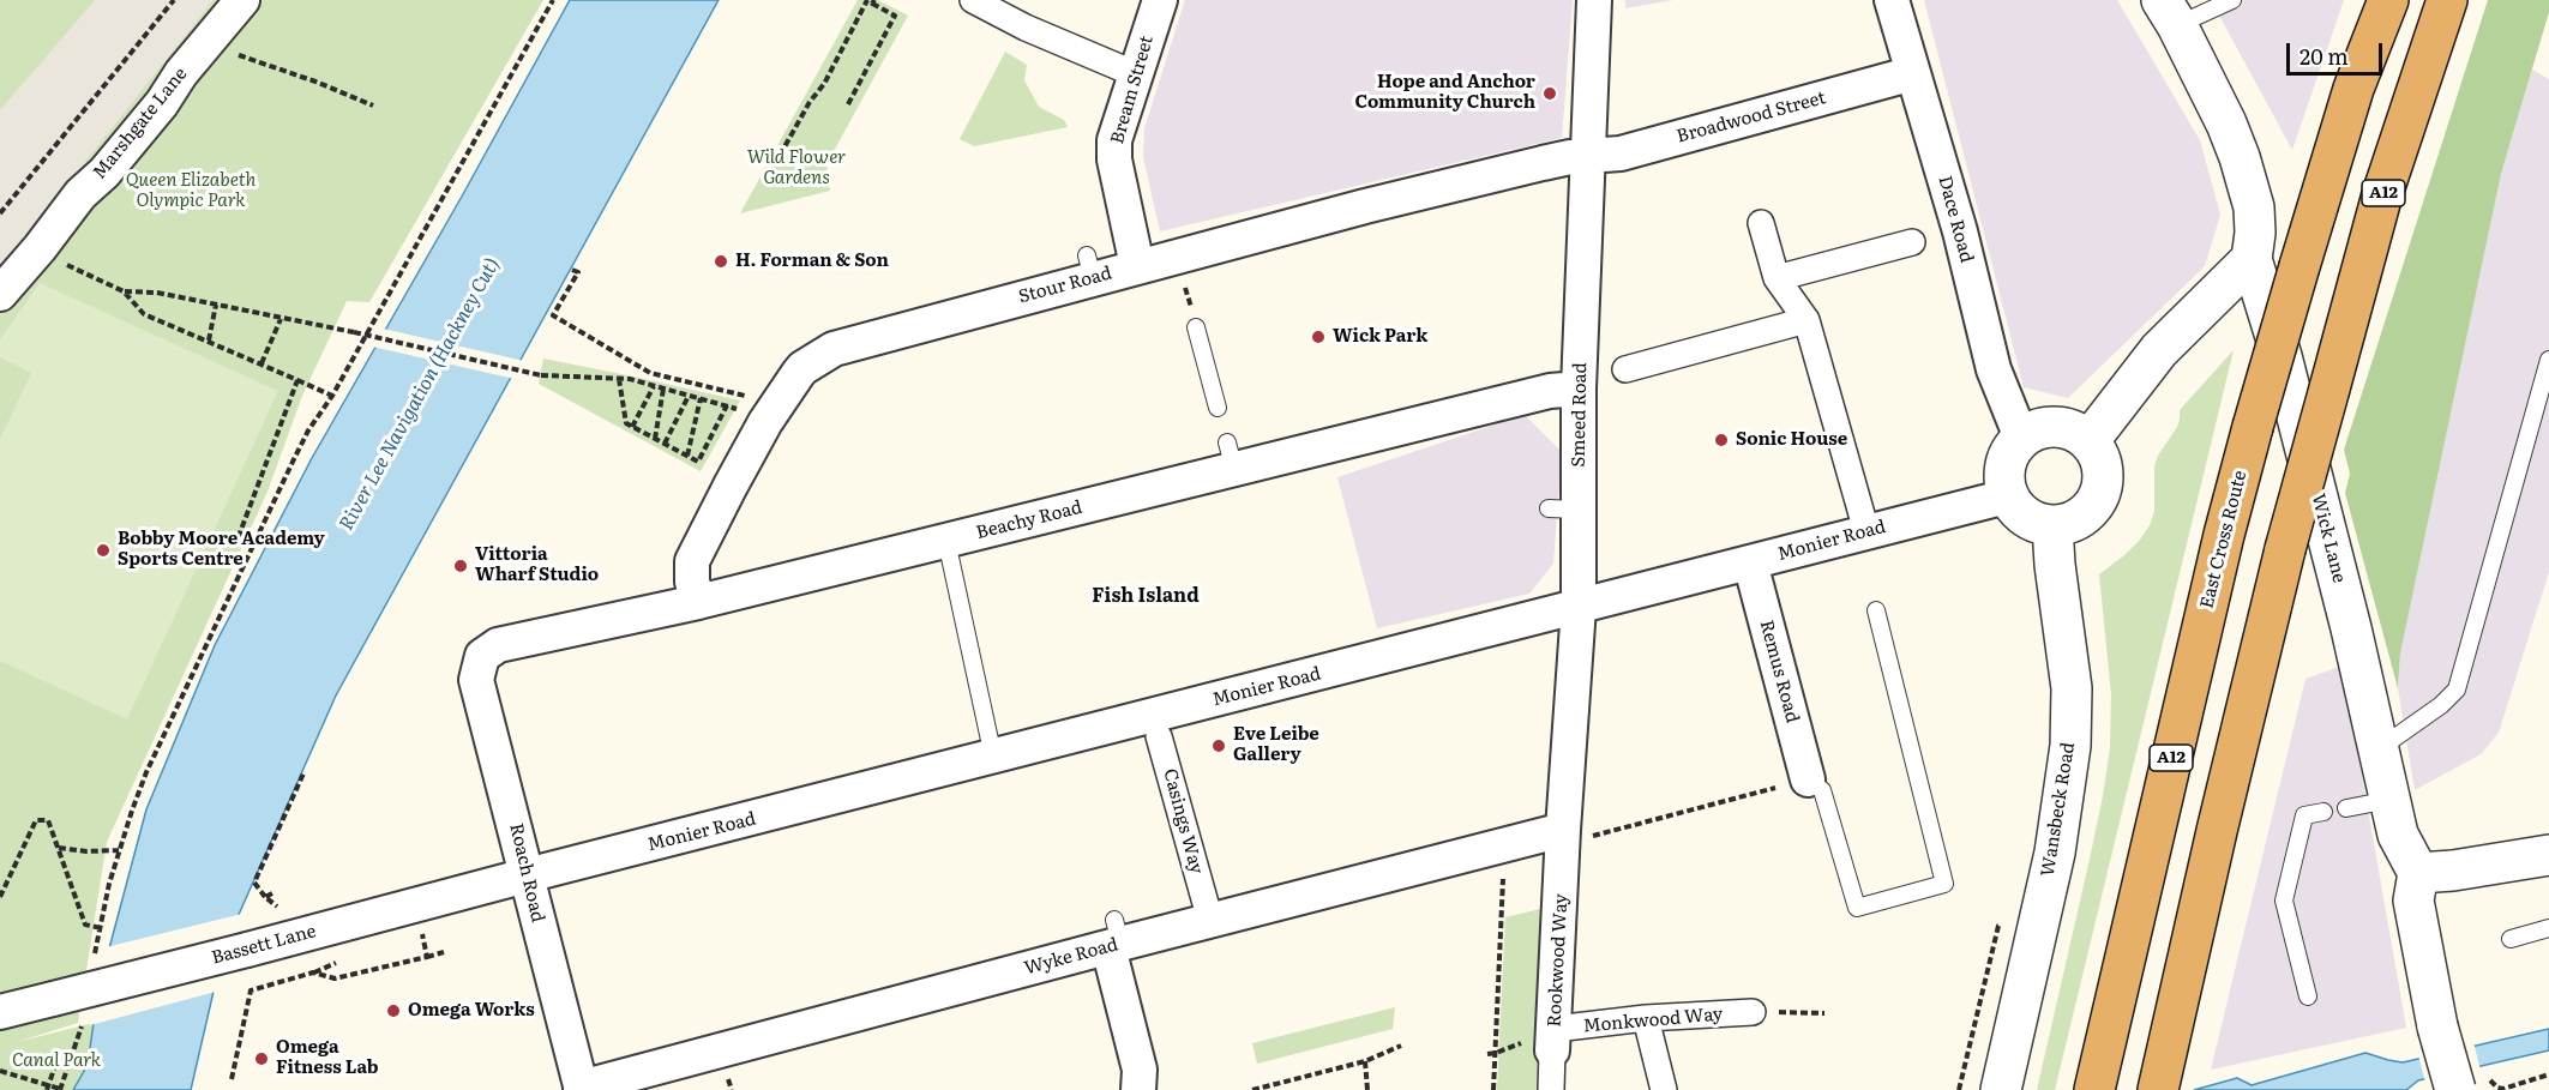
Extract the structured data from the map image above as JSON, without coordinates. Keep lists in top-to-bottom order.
{
  "streets": {
    "highway": ["A12", "East Cross Route"],
    "street": [
      "Bream Street",
      "Broadwood Street",
      "Marshgate Lane",
      "Dace Road",
      "Stour Road",
      "Smeed Road",
      "Beachy Road",
      "Wick Lane",
      "Monier Road",
      "Remus Road",
      "Wansbeck Road",
      "Casings Way",
      "Roach Road",
      "Bassett Lane",
      "Wyke Road",
      "Rookwood Way",
      "Monkwood Way"
    ]
  },
  "crossings": [
    ["Bream Street", "Stour Road"],
    ["Broadwood Street", "Dace Road"],
    ["Broadwood Street", "Stour Road"],
    ["Broadwood Street", "Smeed Road"],
    ["Dace Road", "Monier Road"],
    ["Dace Road", "Wansbeck Road"],
    ["Stour Road", "Smeed Road"],
    ["Stour Road", "Beachy Road"],
    ["Smeed Road", "Beachy Road"],
    ["Smeed Road", "Monier Road"],
    ["Smeed Road", "Wyke Road"],
    ["Smeed Road", "Rookwood Way"],
    ["Beachy Road", "Roach Road"],
    ["Monier Road", "Remus Road"],
    ["Monier Road", "Wansbeck Road"],
    ["Monier Road", "Roach Road"],
    ["Monier Road", "Bassett Lane"],
    ["Roach Road", "Bassett Lane"],
    ["Roach Road", "Wyke Road"],
    ["Wyke Road", "Rookwood Way"],
    ["Rookwood Way", "Monkwood Way"]
  ],
  "districts": ["Fish Island"],
  "water": ["River Lee Navigation (Hackney Cut)"],
  "parks": ["Wild Flower Gardens", "Queen Elizabeth Olympic Park", "Canal Park"],
  "places": [
    "Hope and Anchor Community Church",
    "H. Forman & Son",
    "Wick Park",
    "Sonic House",
    "Bobby Moore Academy Sports Centre",
    "Vittoria Wharf Studio",
    "Eve Leibe Gallery",
    "Omega Works",
    "Omega Fitness Lab"
  ],
  "scale_bar": "20 m"
}
